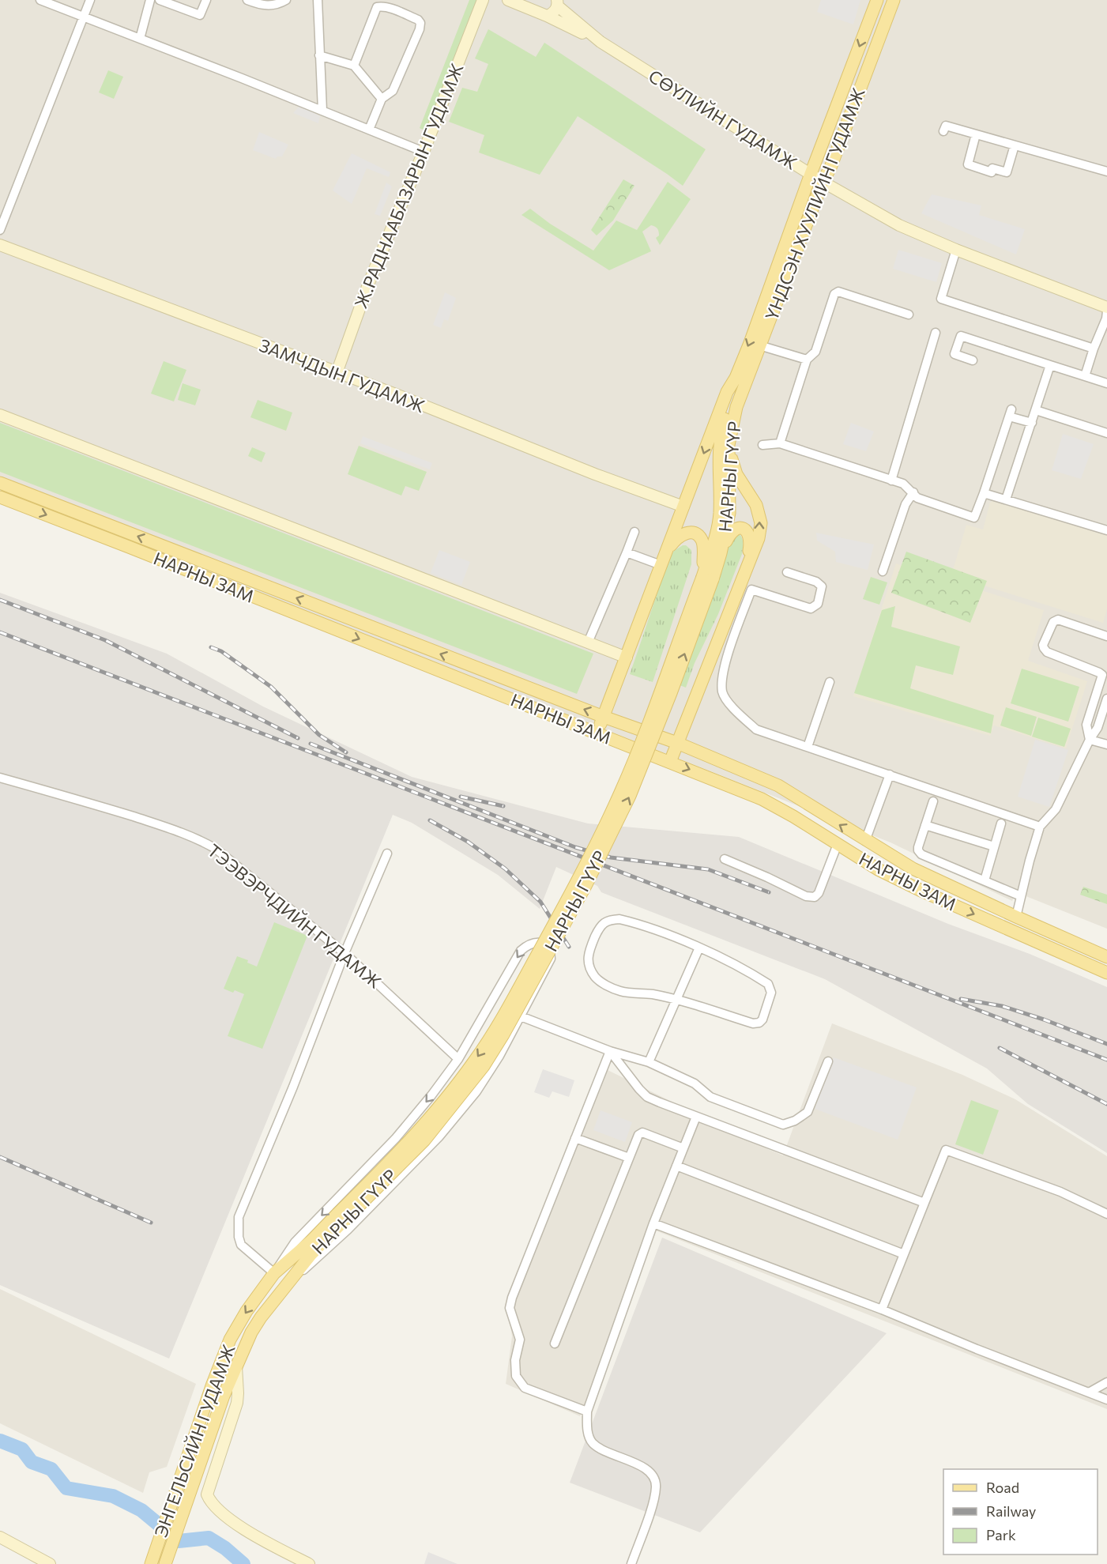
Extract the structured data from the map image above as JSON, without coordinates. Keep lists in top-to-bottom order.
{
  "streets": {
    "main road": [
      "ҮНДСЭН ХУУЛИЙН ГУДАМЖ",
      "НАРНЫ ГҮҮР",
      "НАРНЫ ЗАМ",
      "ЭНГЕЛЬСИЙН ГУДАМЖ"
    ],
    "street": [
      "СӨҮЛИЙН ГУДАМЖ",
      "Ж.РАДНААБАЗАРЫН ГУДАМЖ",
      "ЗАМЧДЫН ГУДАМЖ",
      "ТЭЭВЭРЧДИЙН ГУДАМЖ"
    ]
  },
  "crossings": [
    ["СӨҮЛИЙН ГУДАМЖ", "ҮНДСЭН ХУУЛИЙН ГУДАМЖ"],
    ["Ж.РАДНААБАЗАРЫН ГУДАМЖ", "ЗАМЧДЫН ГУДАМЖ"],
    ["ҮНДСЭН ХУУЛИЙН ГУДАМЖ", "НАРНЫ ГҮҮР"],
    ["НАРНЫ ГҮҮР", "ЭНГЕЛЬСИЙН ГУДАМЖ"]
  ],
  "legend": ["Road", "Railway", "Park"]
}
